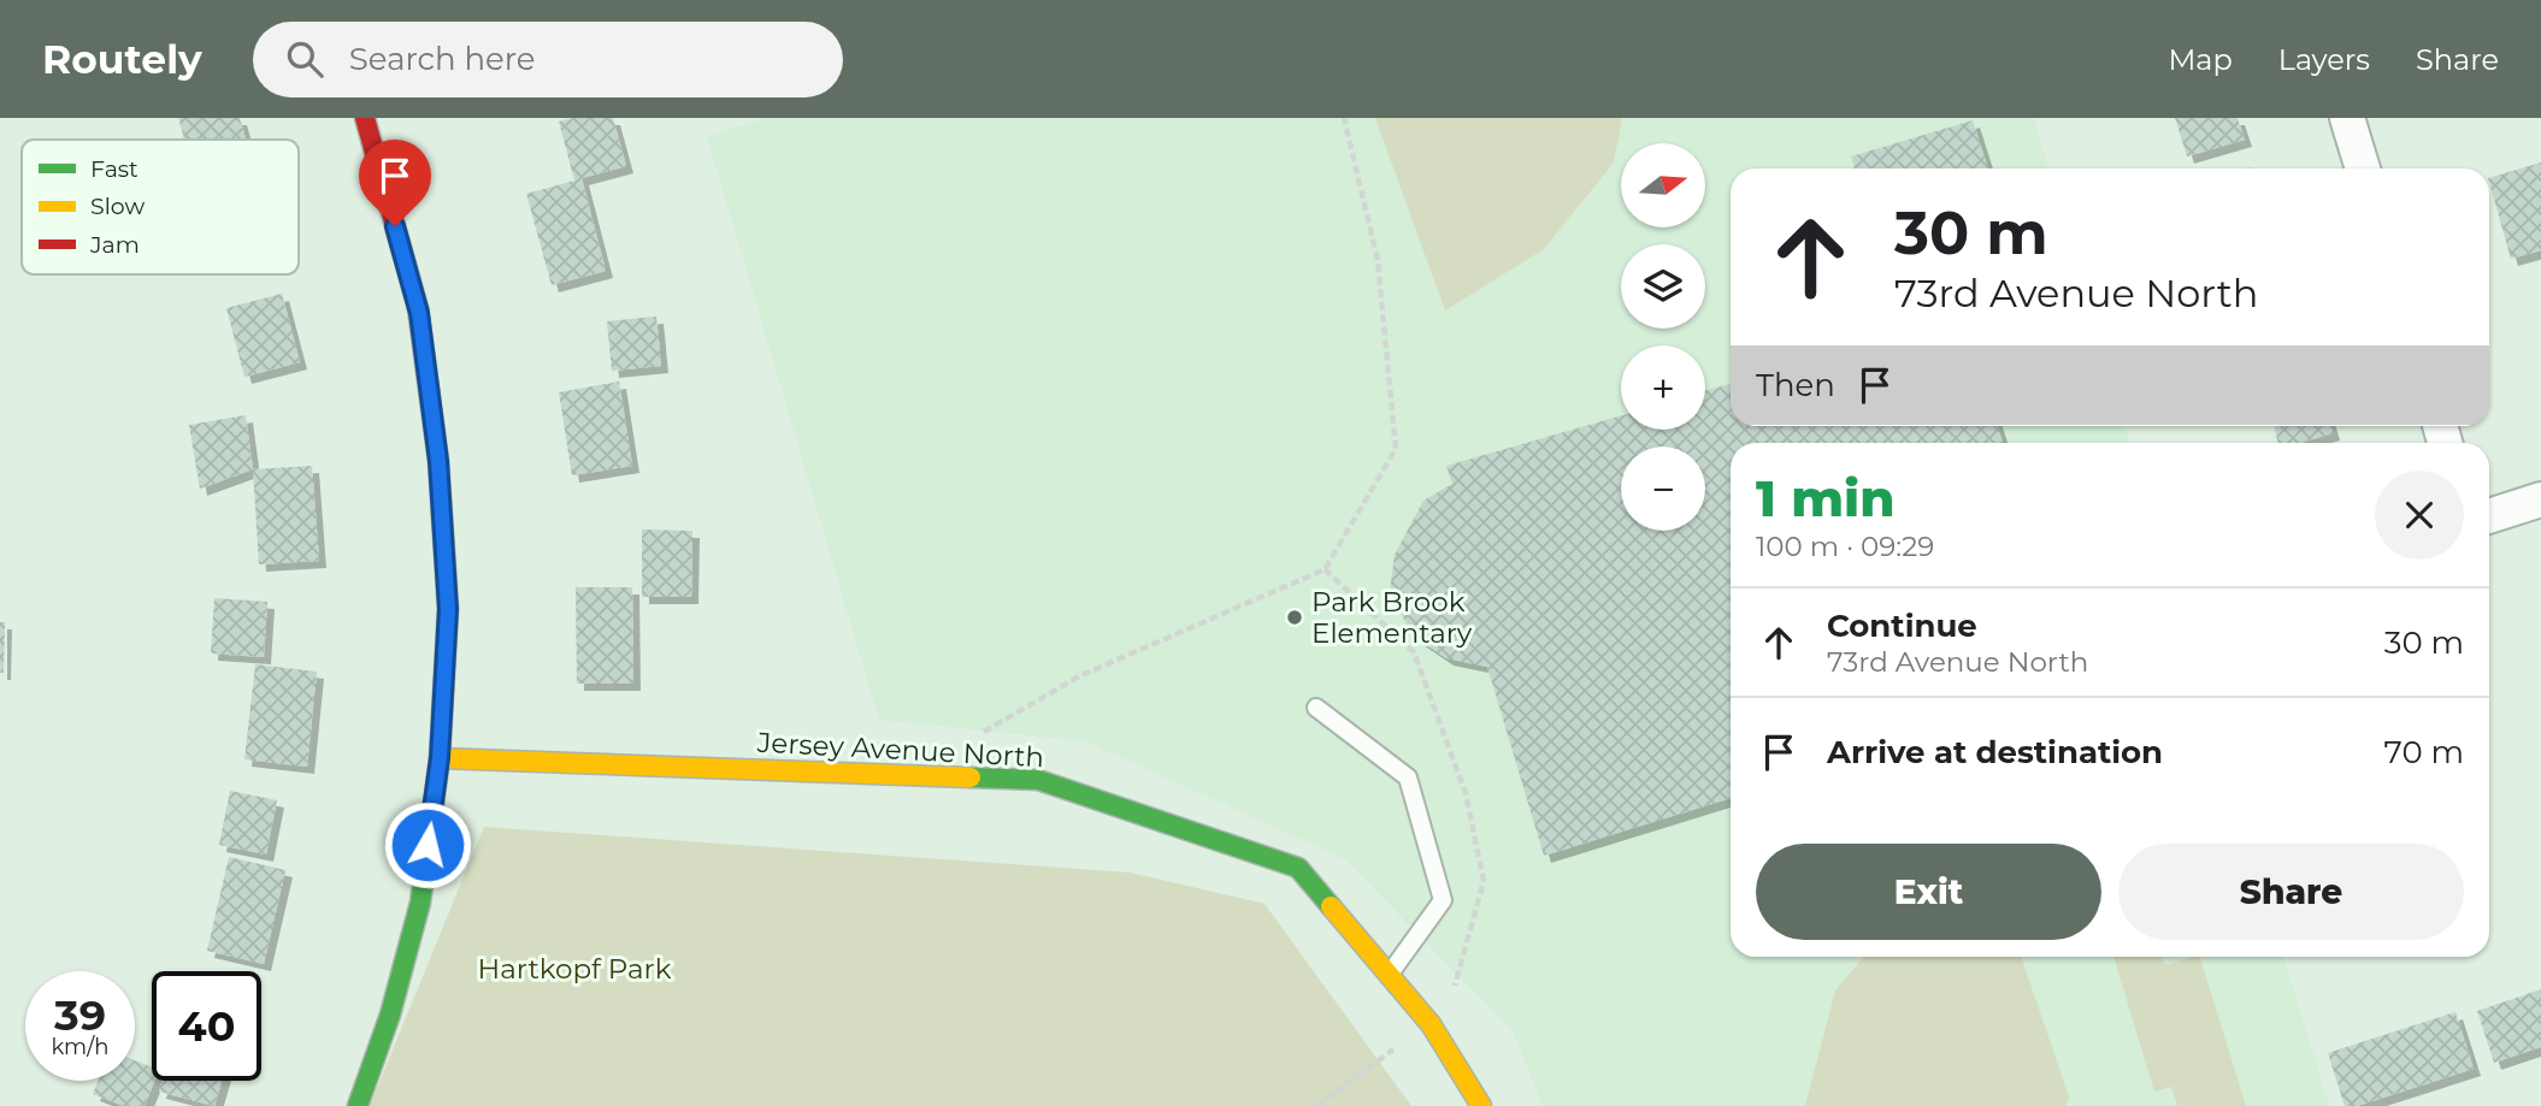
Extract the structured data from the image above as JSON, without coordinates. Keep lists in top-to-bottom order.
{
  "streets": {
    "street": ["Jersey Avenue North"]
  },
  "parks": ["Hartkopf Park"],
  "places": ["Park Brook Elementary"],
  "legend": ["Fast", "Slow", "Jam"],
  "north": "right",
  "page": {
    "header": "Routely",
    "search": "Search here",
    "nav": ["Map", "Layers", "Share"],
    "map_buttons": ["+", "−"],
    "turn": ["30 m", "73rd Avenue North"],
    "then": "Then",
    "heading": ["1 min", "100 m · 09:29"],
    "list": [
      {
        "name": "Continue",
        "note": "73rd Avenue North",
        "value": "30 m"
      },
      {
        "name": "Arrive at destination",
        "value": "70 m"
      }
    ],
    "buttons": ["Exit", "Share"],
    "speed": "39 km/h",
    "limit": "40"
  }
}
